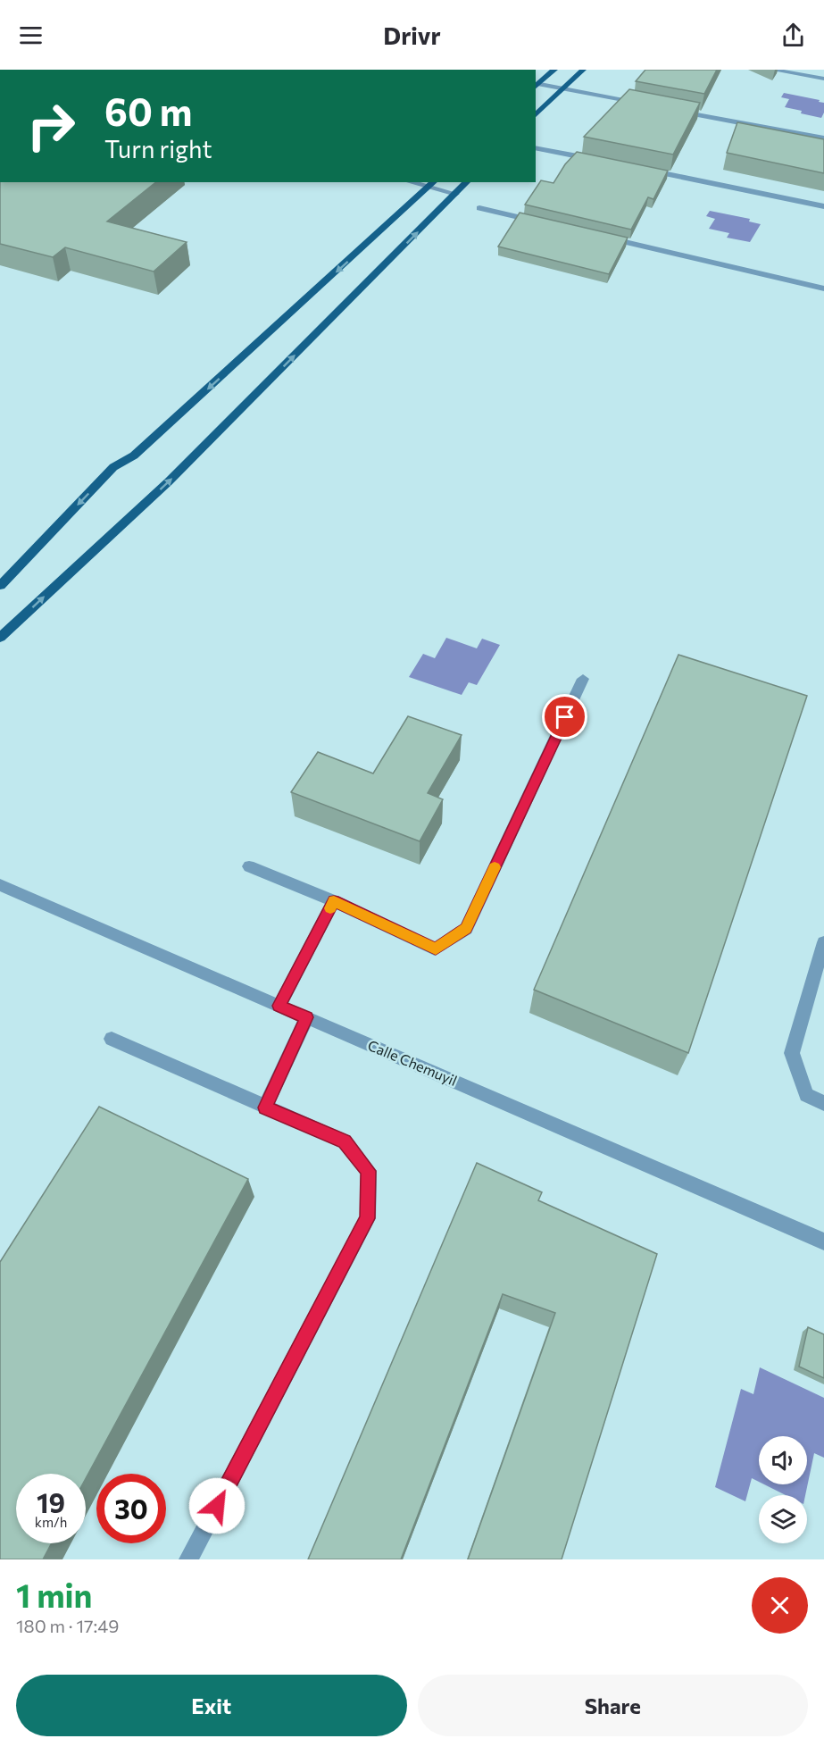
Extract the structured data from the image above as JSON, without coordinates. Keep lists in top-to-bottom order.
{
  "streets": {
    "street": ["Calle Chemuyil"]
  },
  "page": {
    "header": "Drivr",
    "turn": ["60 m", "Turn right"],
    "speed": "19 km/h",
    "limit": "30",
    "heading": ["1 min", "180 m · 17:49"],
    "buttons": ["Exit", "Share"]
  }
}
